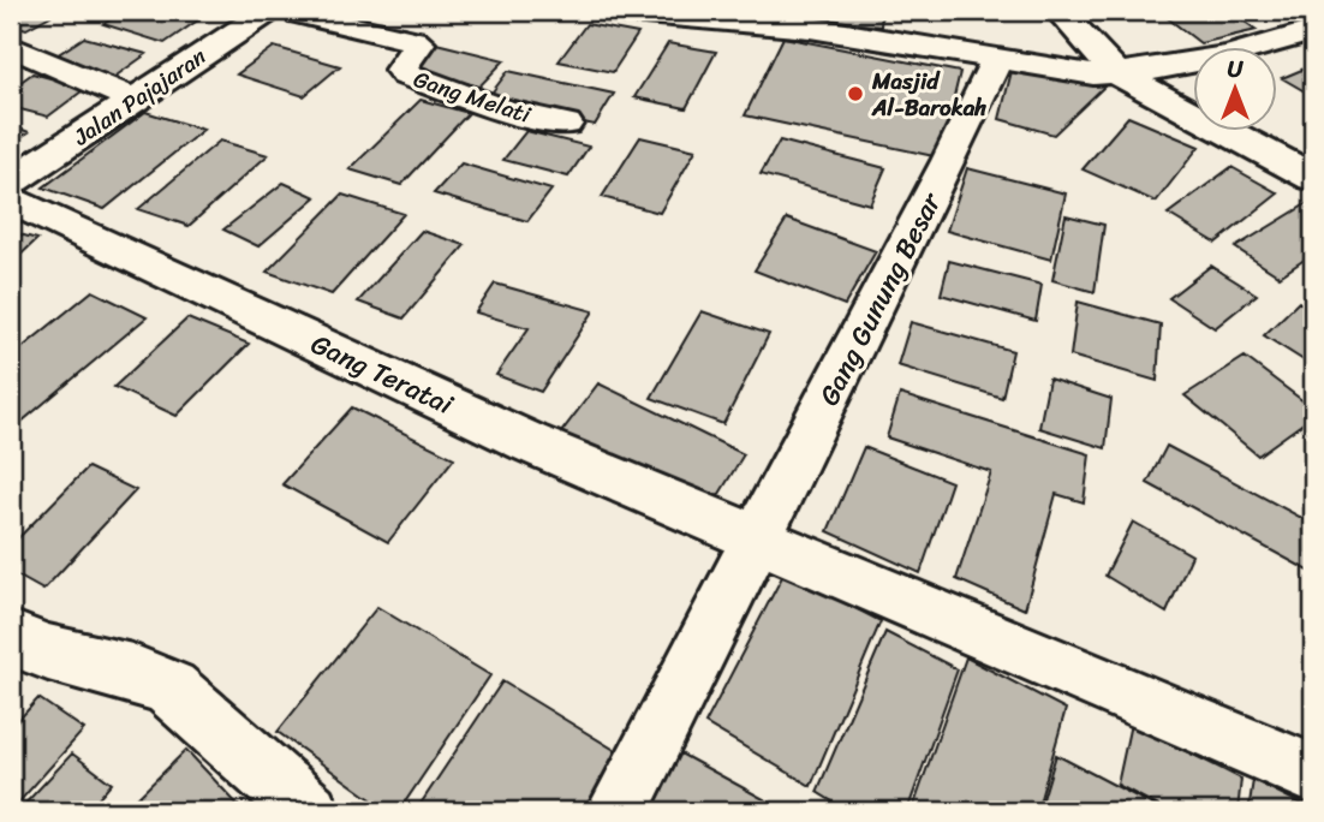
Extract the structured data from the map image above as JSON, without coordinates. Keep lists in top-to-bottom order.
{
  "streets": {
    "street": [
      "Jalan Pajajaran",
      "Gang Melati",
      "Gang Gunung Besar",
      "Gang Teratai"
    ]
  },
  "crossings": [
    ["Gang Gunung Besar", "Gang Teratai"]
  ],
  "places": ["Masjid Al-Barokah"],
  "north": "top"
}
